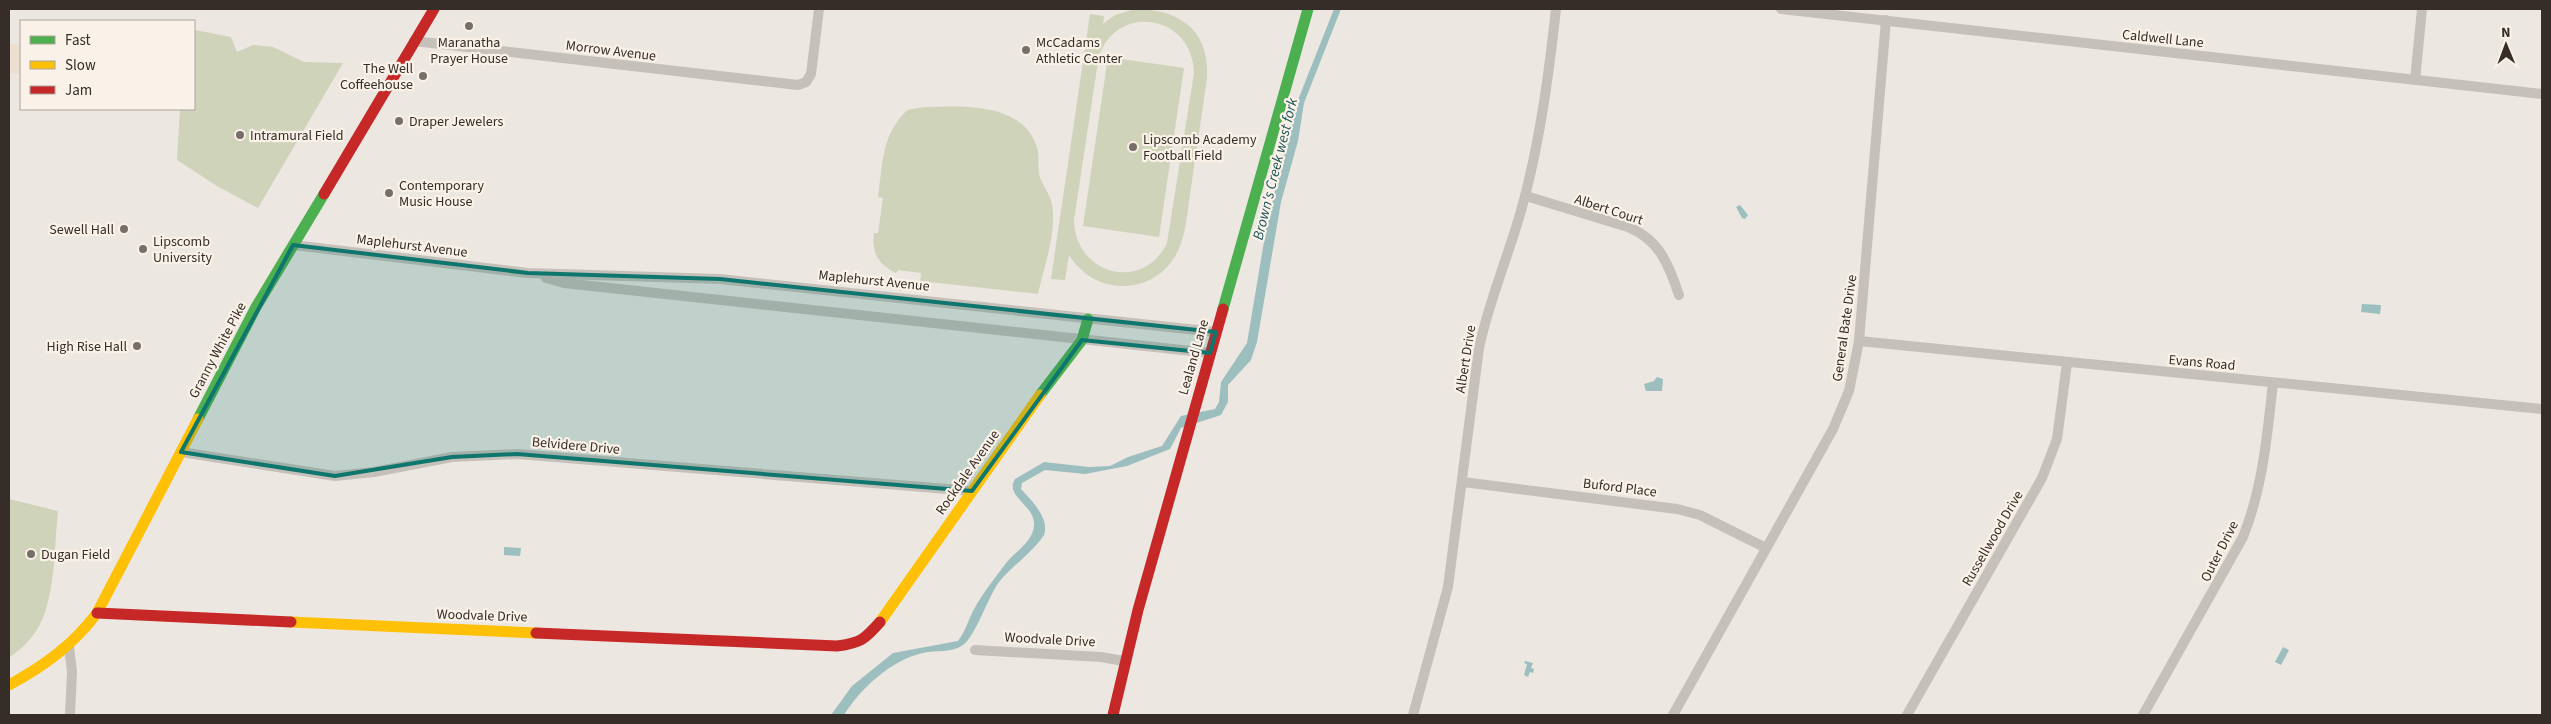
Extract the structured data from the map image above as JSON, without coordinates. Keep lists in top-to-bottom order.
{
  "streets": {
    "street": [
      "Caldwell Lane",
      "Morrow Avenue",
      "Albert Court",
      "Maplehurst Avenue",
      "General Bate Drive",
      "Granny White Pike",
      "Lealand Lane",
      "Albert Drive",
      "Evans Road",
      "Belvidere Drive",
      "Rockdale Avenue",
      "Buford Place",
      "Russellwood Drive",
      "Outer Drive",
      "Woodvale Drive"
    ]
  },
  "crossings": [
    ["Caldwell Lane", "General Bate Drive"],
    ["Morrow Avenue", "Granny White Pike"],
    ["Albert Court", "Albert Drive"],
    ["Maplehurst Avenue", "Granny White Pike"],
    ["Maplehurst Avenue", "Lealand Lane"],
    ["Maplehurst Avenue", "Rockdale Avenue"],
    ["General Bate Drive", "Evans Road"],
    ["General Bate Drive", "Buford Place"],
    ["Granny White Pike", "Belvidere Drive"],
    ["Granny White Pike", "Woodvale Drive"],
    ["Lealand Lane", "Woodvale Drive"],
    ["Albert Drive", "Buford Place"],
    ["Evans Road", "Russellwood Drive"],
    ["Evans Road", "Outer Drive"],
    ["Belvidere Drive", "Rockdale Avenue"],
    ["Rockdale Avenue", "Woodvale Drive"]
  ],
  "water": ["Brown's Creek west fork"],
  "places": [
    "Maranatha Prayer House",
    "McCadams Athletic Center",
    "The Well Coffeehouse",
    "Draper Jewelers",
    "Intramural Field",
    "Lipscomb Academy Football Field",
    "Contemporary Music House",
    "Sewell Hall",
    "Lipscomb University",
    "High Rise Hall",
    "Dugan Field"
  ],
  "legend": ["Fast", "Slow", "Jam"],
  "north": "top"
}
